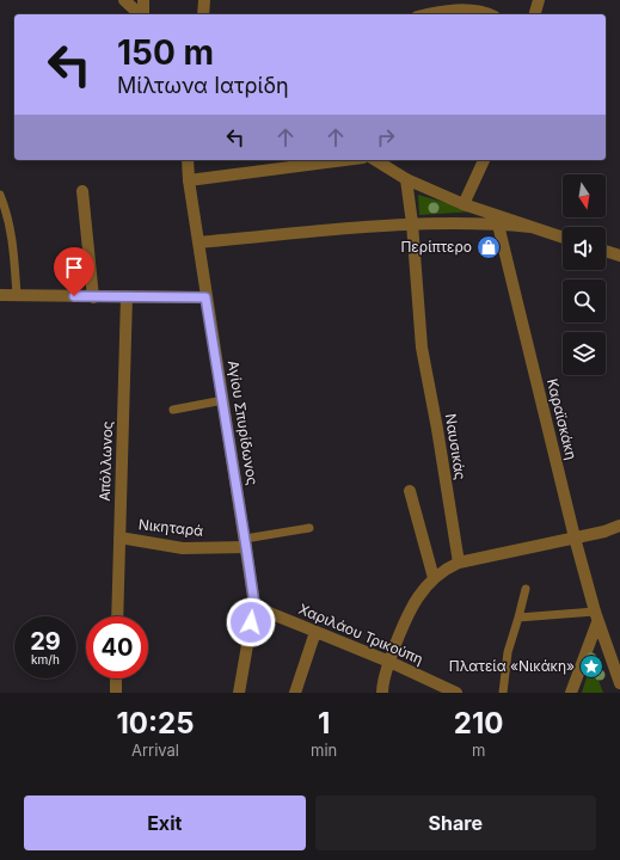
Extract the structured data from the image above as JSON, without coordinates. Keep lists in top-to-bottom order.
{
  "streets": {
    "street": [
      "Καραϊσκάκη",
      "Αγίου Σπυρίδωνος",
      "Ναυσικάς",
      "Απόλλωνος",
      "Νικηταρά",
      "Χαριλάου Τρικούπη"
    ]
  },
  "crossings": [
    ["Αγίου Σπυρίδωνος", "Νικηταρά"],
    ["Αγίου Σπυρίδωνος", "Χαριλάου Τρικούπη"],
    ["Απόλλωνος", "Νικηταρά"]
  ],
  "places": {
    "shop": ["Περίπτερο"],
    "place": ["Πλατεία «Νικάκη»"]
  },
  "north": "bottom",
  "page": {
    "turn": ["150 m", "Μίλτωνα Ιατρίδη"],
    "speed": "29 km/h",
    "limit": "40",
    "eta": [
      "10:25",
      "Arrival",
      "1",
      "min",
      "210",
      "m"
    ],
    "buttons": ["Exit", "Share"]
  }
}
